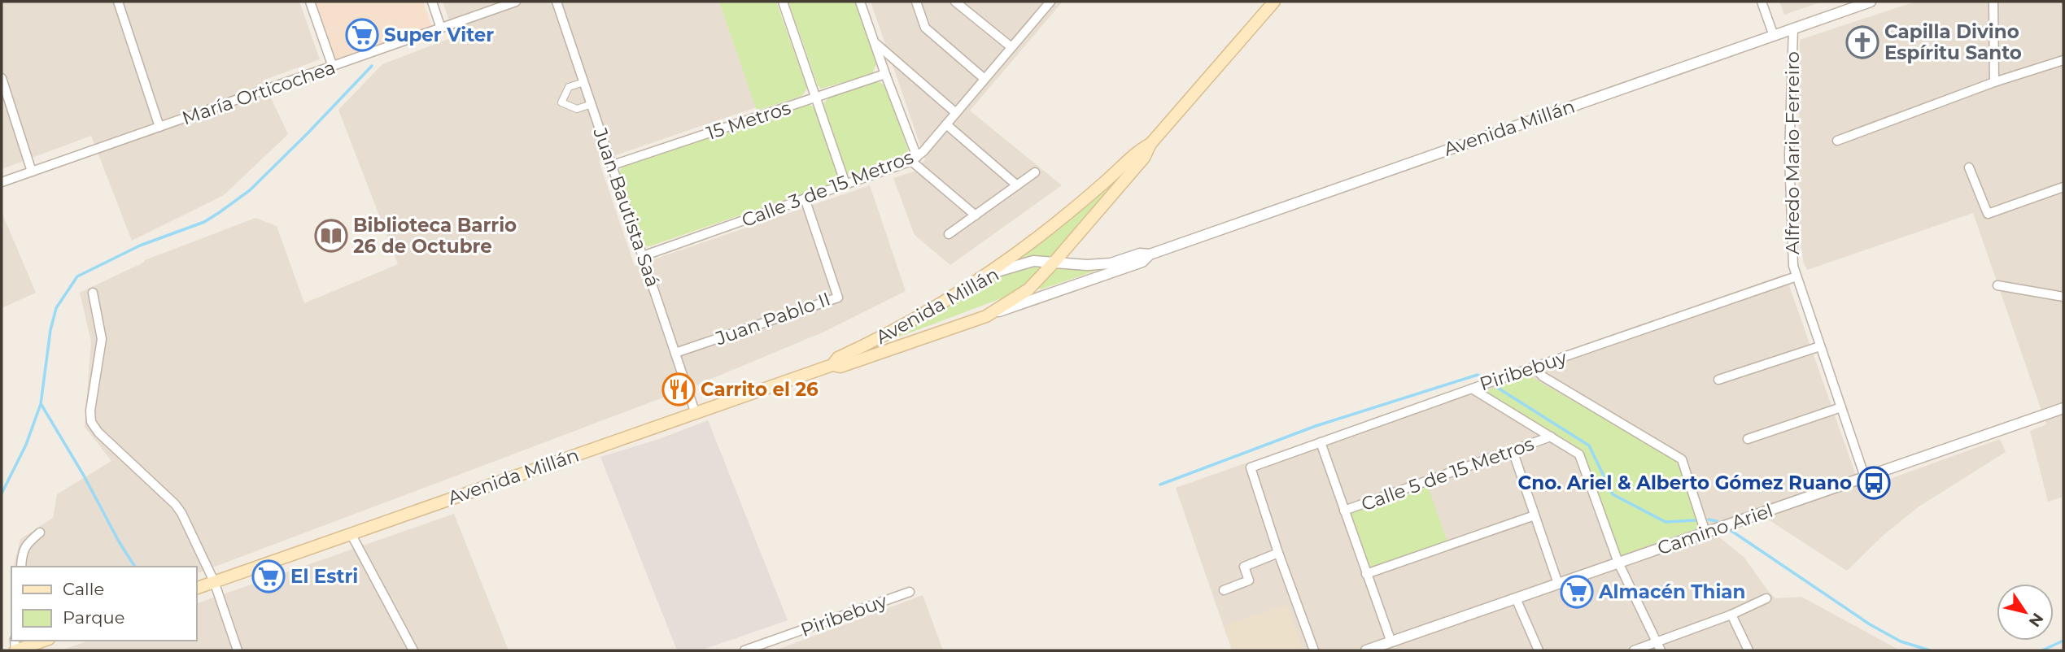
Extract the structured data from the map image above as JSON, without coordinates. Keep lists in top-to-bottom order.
{
  "streets": {
    "main road": ["Avenida Millán"],
    "street": [
      "María Orticochea",
      "15 Metros",
      "Alfredo Mario Ferreiro",
      "Calle 3 de 15 Metros",
      "Juan Bautista Saá",
      "Juan Pablo II",
      "Piribebuy",
      "Calle 5 de 15 Metros",
      "Camino Ariel"
    ]
  },
  "crossings": [
    ["15 Metros", "Juan Bautista Saá"],
    ["Avenida Millán", "Alfredo Mario Ferreiro"],
    ["Avenida Millán", "Juan Bautista Saá"],
    ["Alfredo Mario Ferreiro", "Piribebuy"],
    ["Alfredo Mario Ferreiro", "Camino Ariel"],
    ["Calle 3 de 15 Metros", "Juan Bautista Saá"],
    ["Calle 3 de 15 Metros", "Juan Pablo II"],
    ["Juan Bautista Saá", "Juan Pablo II"]
  ],
  "places": {
    "supermarket": ["Super Viter", "El Estri", "Almacén Thian"],
    "church": ["Capilla Divino Espíritu Santo"],
    "library": ["Biblioteca Barrio 26 de Octubre"],
    "restaurant": ["Carrito el 26"],
    "bus stop": ["Cno. Ariel & Alberto Gómez Ruano"]
  },
  "legend": ["Calle", "Parque"],
  "north": "bottom right"
}
